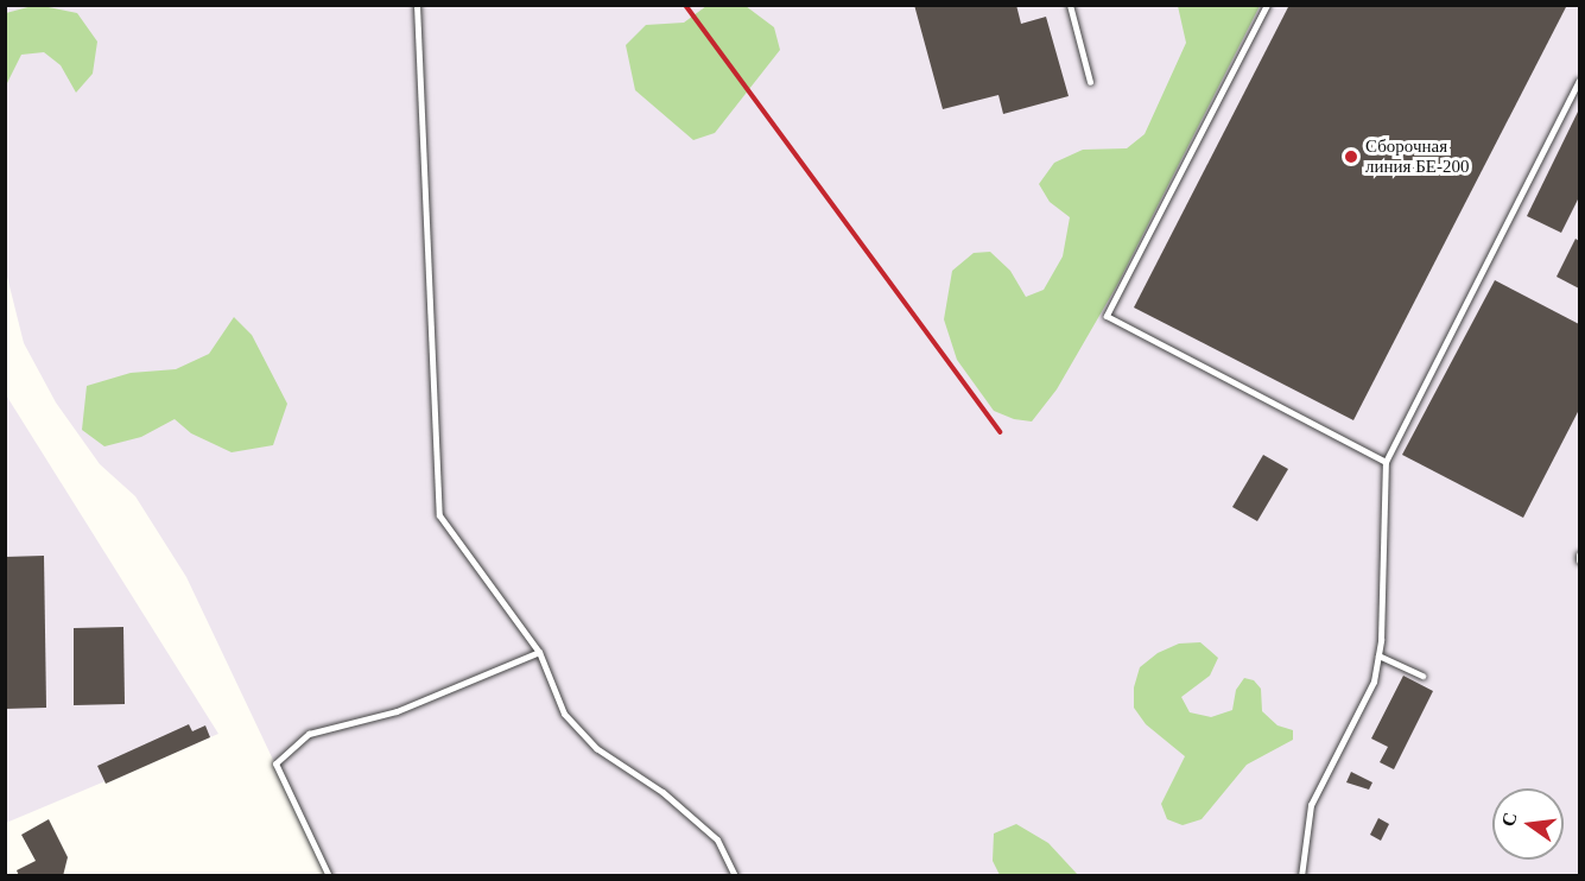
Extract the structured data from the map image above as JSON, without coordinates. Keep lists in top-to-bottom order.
{
  "places": ["Сборочная линия БЕ-200"],
  "north": "left"
}
